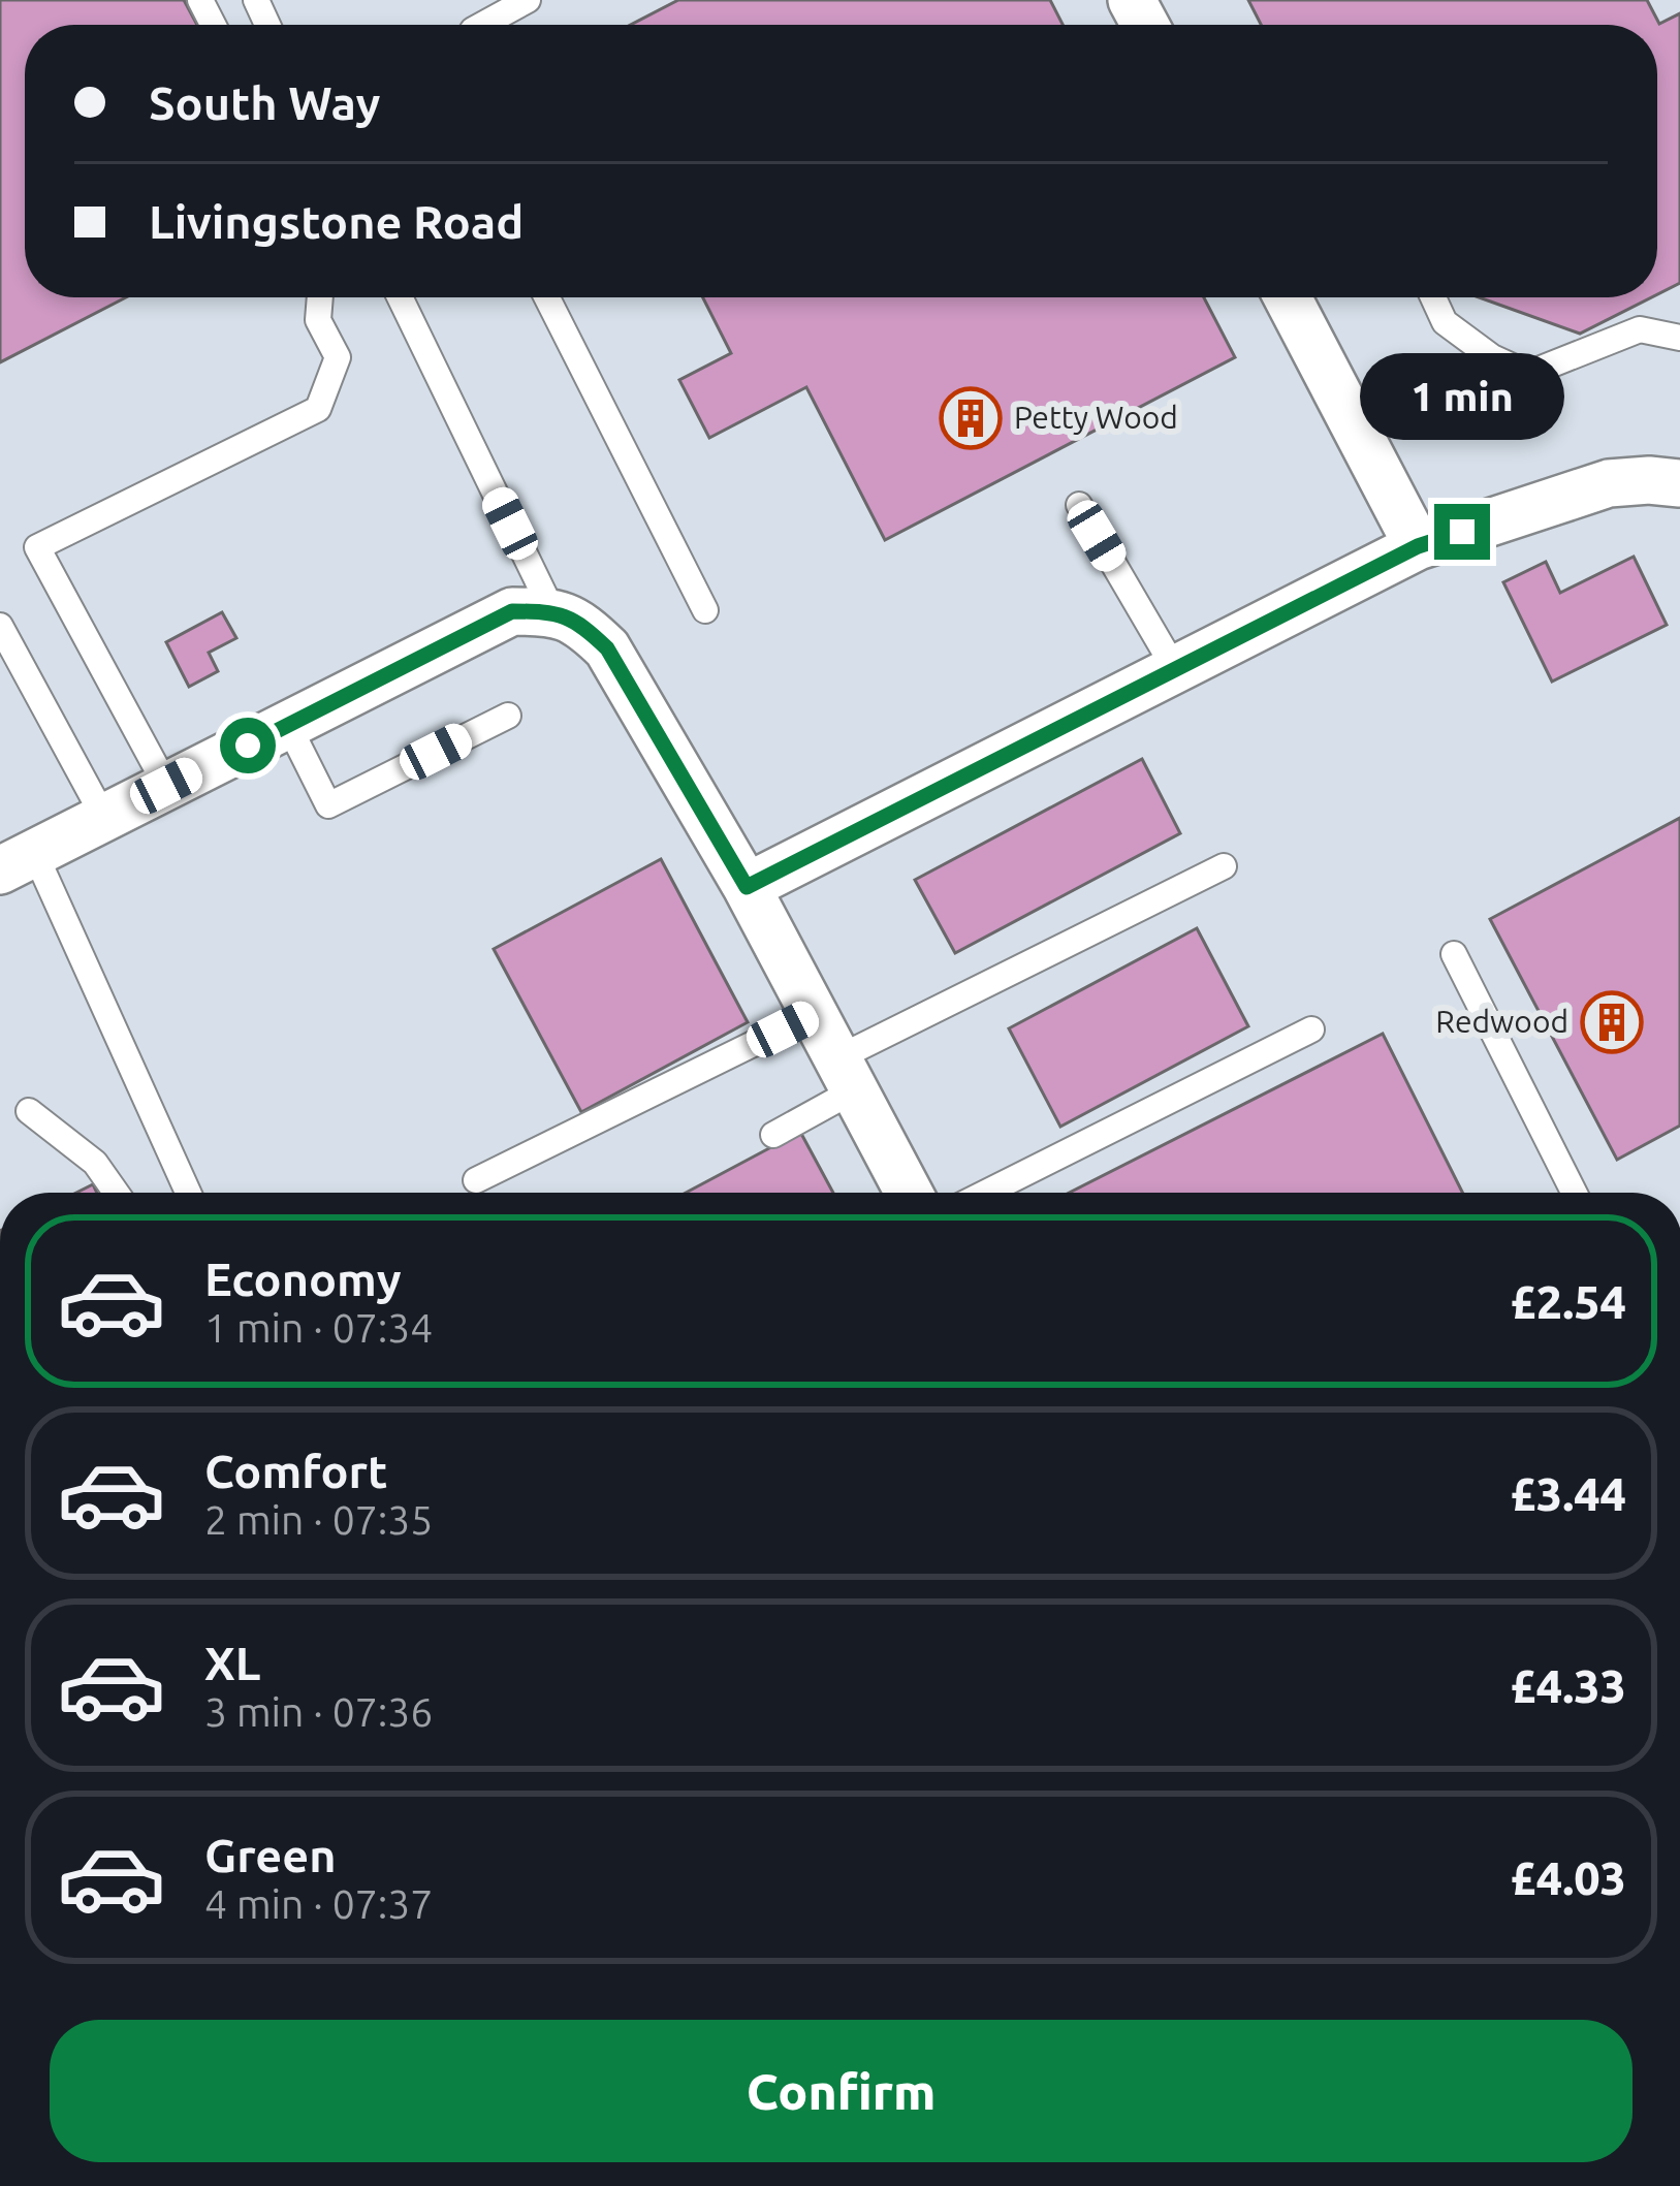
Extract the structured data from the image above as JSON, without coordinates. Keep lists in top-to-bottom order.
{
  "places": {
    "building": ["Petty Wood", "Redwood"]
  },
  "page": {
    "banner": ["South Way", "Livingstone Road"],
    "bubble": "1 min",
    "list": [
      {
        "name": "Economy",
        "note": "1 min · 07:34",
        "value": "£2.54"
      },
      {
        "name": "Comfort",
        "note": "2 min · 07:35",
        "value": "£3.44"
      },
      {
        "name": "XL",
        "note": "3 min · 07:36",
        "value": "£4.33"
      },
      {
        "name": "Green",
        "note": "4 min · 07:37",
        "value": "£4.03"
      }
    ],
    "buttons": "Confirm"
  }
}
